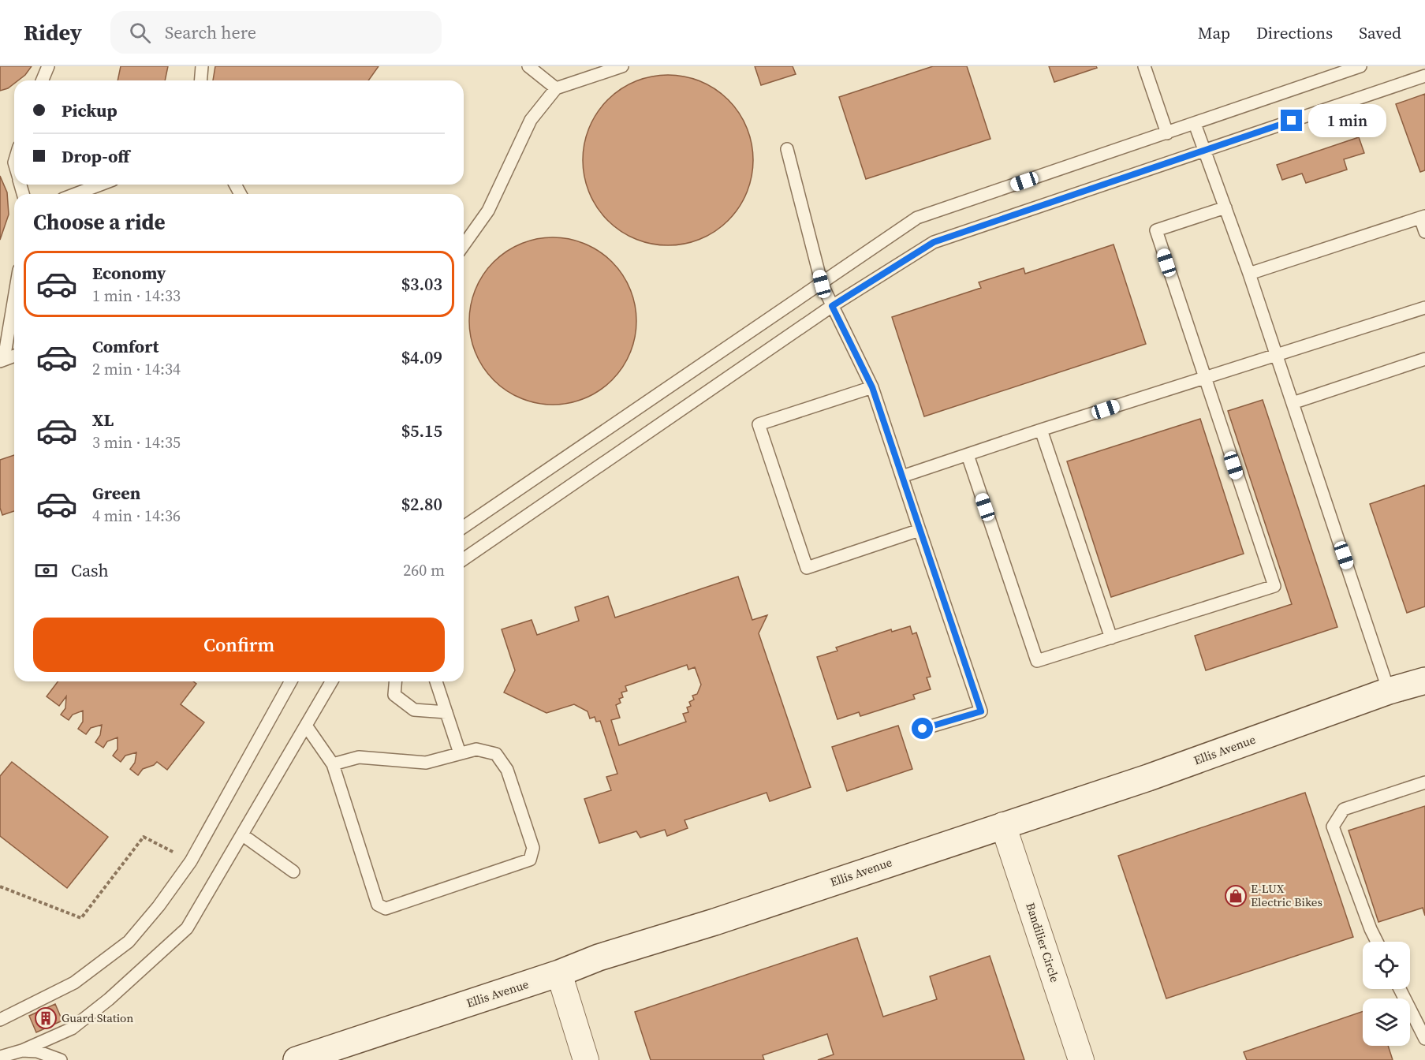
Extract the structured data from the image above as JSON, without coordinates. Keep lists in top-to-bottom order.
{
  "streets": {
    "main road": ["Ellis Avenue"],
    "street": ["Bandilier Circle"]
  },
  "crossings": [
    ["Ellis Avenue", "Bandilier Circle"]
  ],
  "places": {
    "shop": ["E-LUX Electric Bikes"],
    "building": ["Guard Station"]
  },
  "page": {
    "header": "Ridey",
    "search": "Search here",
    "nav": ["Map", "Directions", "Saved"],
    "banner": ["Pickup", "Drop-off"],
    "bubble": "1 min",
    "heading": "Choose a ride",
    "list": [
      {
        "name": "Economy",
        "note": "1 min · 14:33",
        "value": "$3.03"
      },
      {
        "name": "Comfort",
        "note": "2 min · 14:34",
        "value": "$4.09"
      },
      {
        "name": "XL",
        "note": "3 min · 14:35",
        "value": "$5.15"
      },
      {
        "name": "Green",
        "note": "4 min · 14:36",
        "value": "$2.80"
      }
    ],
    "pay": ["Cash", "260 m"],
    "buttons": "Confirm"
  }
}
